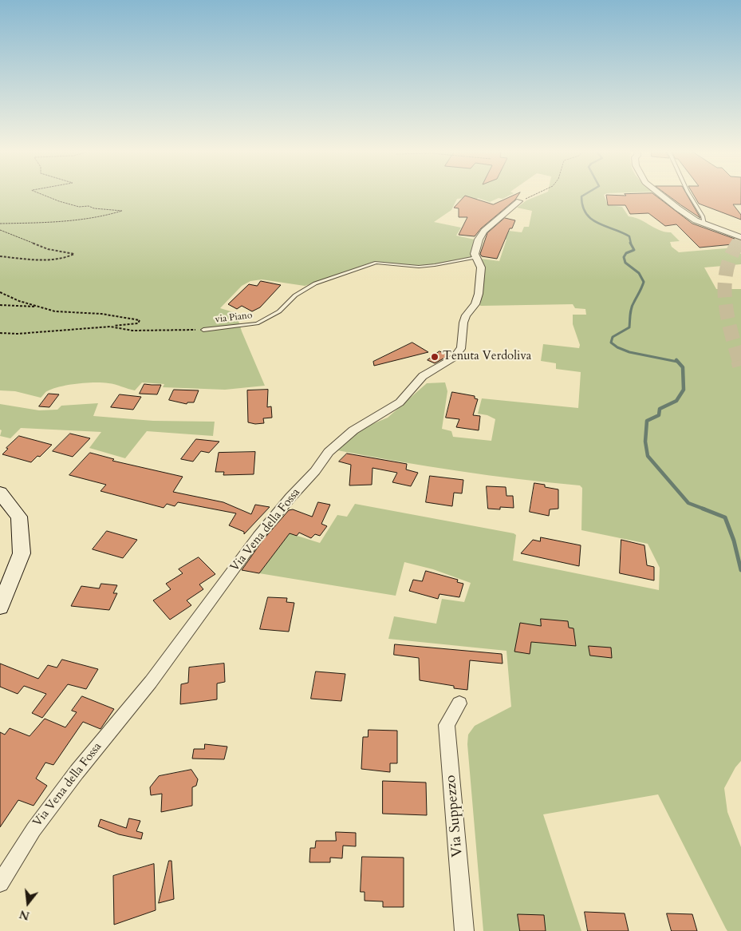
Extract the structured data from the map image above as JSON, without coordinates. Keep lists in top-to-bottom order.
{
  "streets": {
    "street": ["Via Vena della Fossa", "Via Suppezzo"],
    "lane": ["via Piano"]
  },
  "crossings": [
    ["via Piano", "Via Vena della Fossa"]
  ],
  "places": ["Tenuta Verdoliva"],
  "north": "bottom"
}
